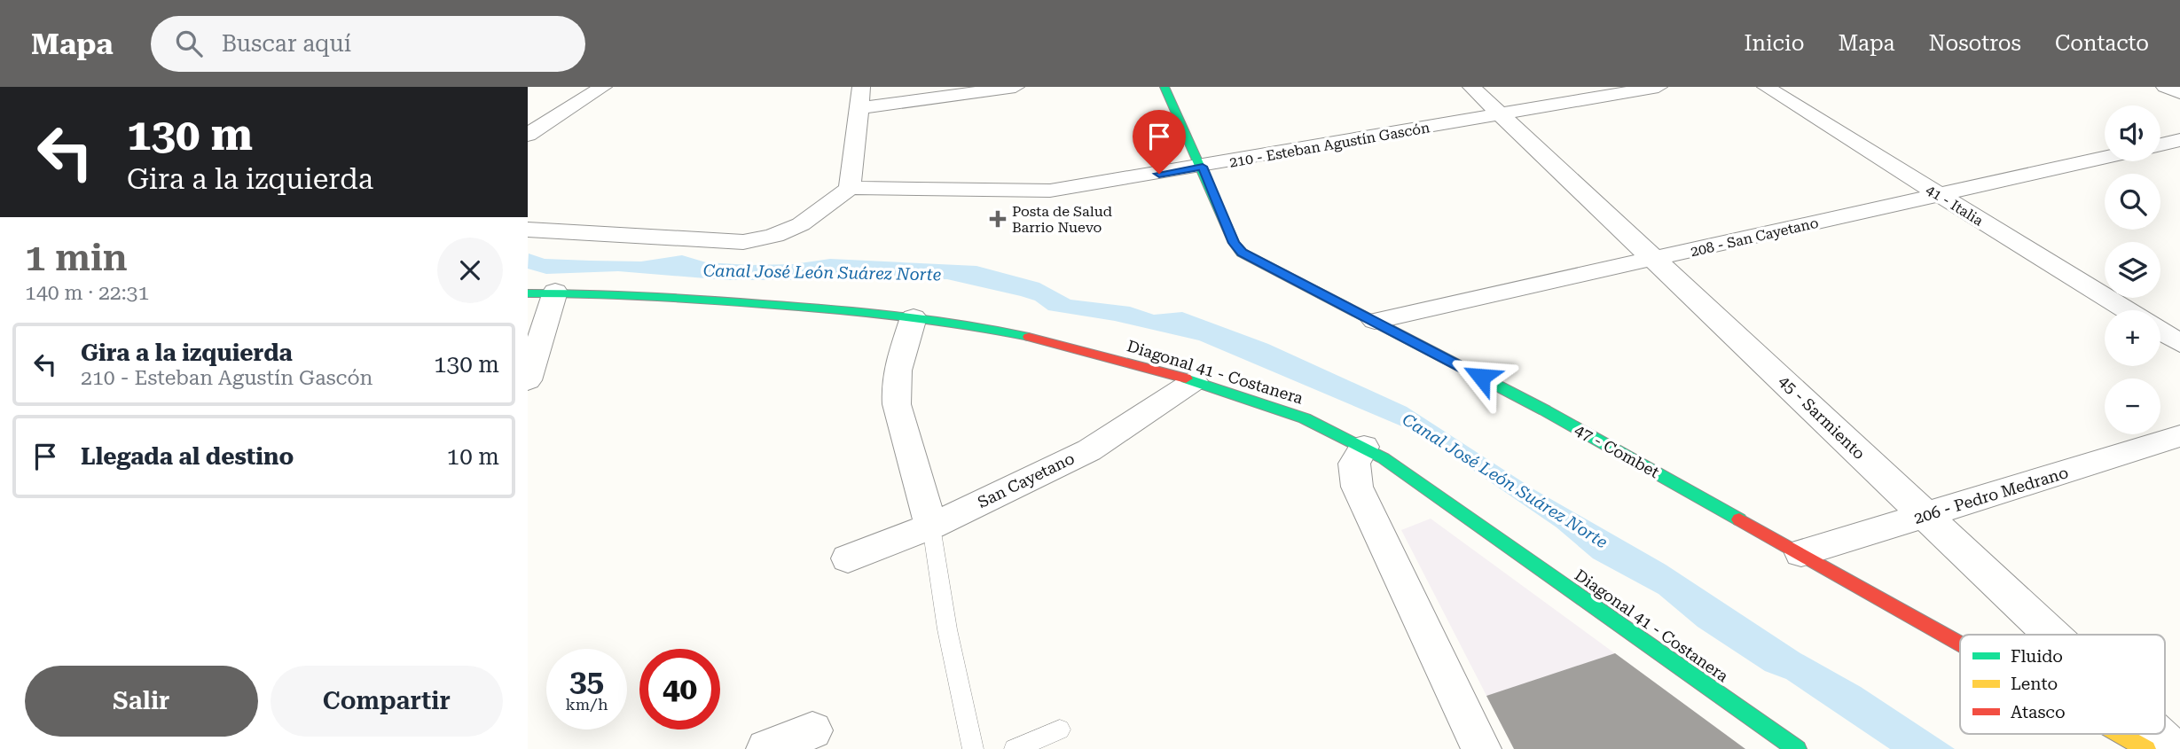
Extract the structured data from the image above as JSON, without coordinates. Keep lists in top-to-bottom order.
{
  "streets": {
    "street": [
      "210 - Esteban Agustín Gascón",
      "41 - Italia",
      "208 - San Cayetano",
      "Diagonal 41 - Costanera",
      "45 - Sarmiento",
      "47 - Combet",
      "San Cayetano",
      "206 - Pedro Medrano"
    ]
  },
  "crossings": [
    ["210 - Esteban Agustín Gascón", "45 - Sarmiento"],
    ["210 - Esteban Agustín Gascón", "47 - Combet"],
    ["41 - Italia", "208 - San Cayetano"],
    ["208 - San Cayetano", "45 - Sarmiento"],
    ["208 - San Cayetano", "47 - Combet"],
    ["Diagonal 41 - Costanera", "San Cayetano"],
    ["45 - Sarmiento", "206 - Pedro Medrano"],
    ["47 - Combet", "206 - Pedro Medrano"]
  ],
  "water": ["Canal José León Suárez Norte"],
  "places": {
    "health": ["Posta de Salud Barrio Nuevo"]
  },
  "legend": ["Fluido", "Lento", "Atasco"],
  "page": {
    "header": "Mapa",
    "search": "Buscar aquí",
    "nav": [
      "Inicio",
      "Mapa",
      "Nosotros",
      "Contacto"
    ],
    "turn": ["130 m", "Gira a la izquierda"],
    "map_buttons": ["+", "−"],
    "heading": ["1 min", "140 m · 22:31"],
    "list": [
      {
        "name": "Gira a la izquierda",
        "note": "210 - Esteban Agustín Gascón",
        "value": "130 m"
      },
      {
        "name": "Llegada al destino",
        "value": "10 m"
      }
    ],
    "speed": "35 km/h",
    "limit": "40",
    "buttons": ["Salir", "Compartir"]
  }
}
